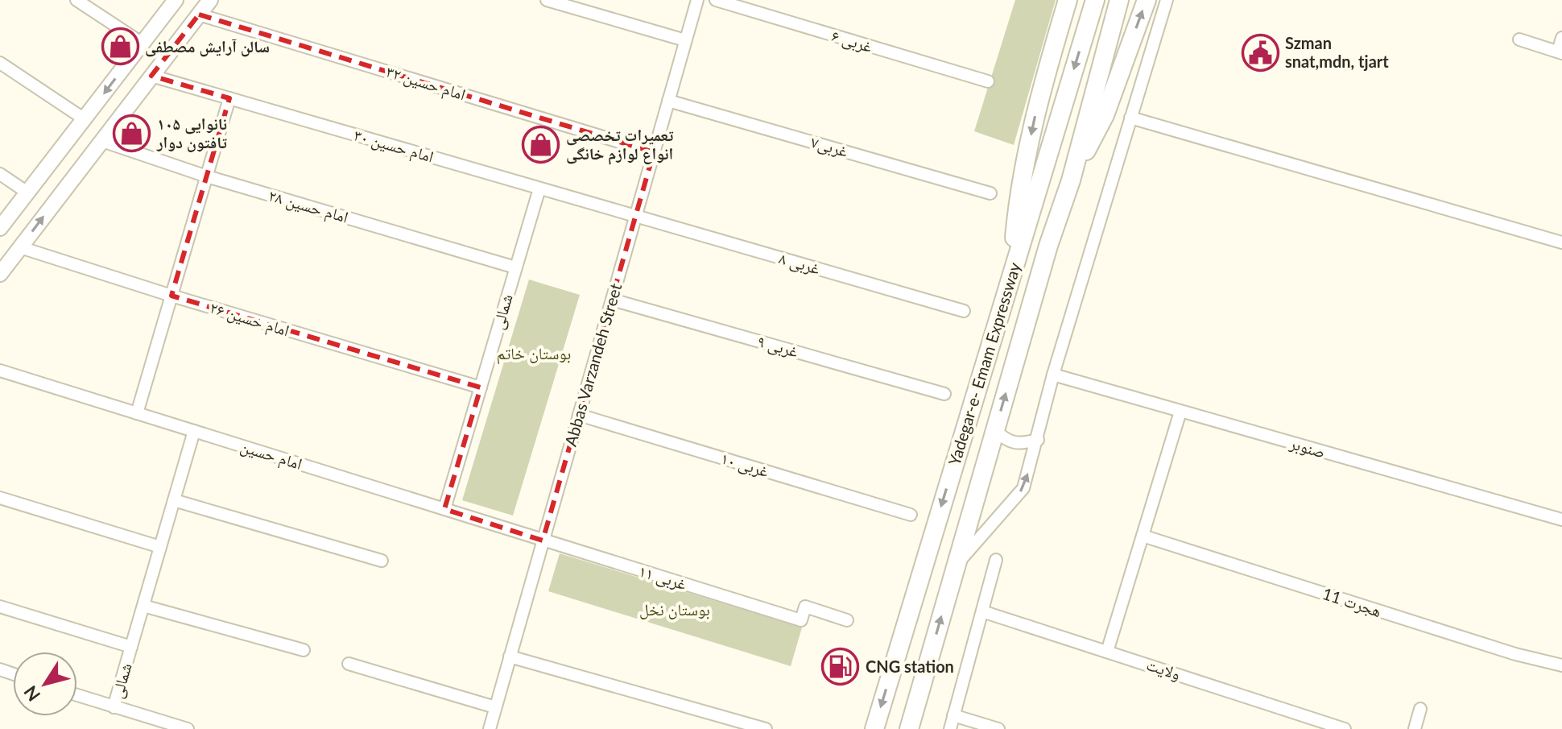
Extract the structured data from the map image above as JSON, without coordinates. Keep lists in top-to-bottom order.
{
  "streets": {
    "highway": ["Yadegar-e- Emam Expressway"],
    "street": [
      "غربی ۶",
      "امام حسین ۳۲",
      "امام حسین ۳۰",
      "غربی۷",
      "امام حسین ۲۸",
      "غربی ۸",
      "شمالی",
      "امام حسین ۲۶",
      "غربی ۹",
      "Abbas Varzandeh Street",
      "صنوبر",
      "امام حسین",
      "غربی ۱۰",
      "غربی ۱۱",
      "هجرت 11",
      "ولایت"
    ]
  },
  "crossings": [
    ["امام حسین ۳۲", "Abbas Varzandeh Street"],
    ["امام حسین ۳۰", "غربی ۸"],
    ["امام حسین ۳۰", "شمالی"],
    ["امام حسین ۳۰", "Abbas Varzandeh Street"],
    ["غربی۷", "Abbas Varzandeh Street"],
    ["امام حسین ۲۸", "شمالی"],
    ["غربی ۸", "Abbas Varzandeh Street"],
    ["شمالی", "امام حسین ۲۶"],
    ["شمالی", "امام حسین"],
    ["غربی ۹", "Abbas Varzandeh Street"],
    ["Abbas Varzandeh Street", "امام حسین"],
    ["Abbas Varzandeh Street", "غربی ۱۰"],
    ["Abbas Varzandeh Street", "غربی ۱۱"],
    ["امام حسین", "غربی ۱۱"]
  ],
  "parks": ["بوستان خاتم", "بوستان نخل"],
  "places": {
    "shop": ["سالن آرایش مصطفی", "نانوایی ۱۰۵ تافتون دوار", "تعمیرات تخصصی انواع لوازم خانگی"],
    "public building": ["Szman snat,mdn, tjart"],
    "fuel station": ["CNG station"]
  },
  "north": "bottom left"
}
